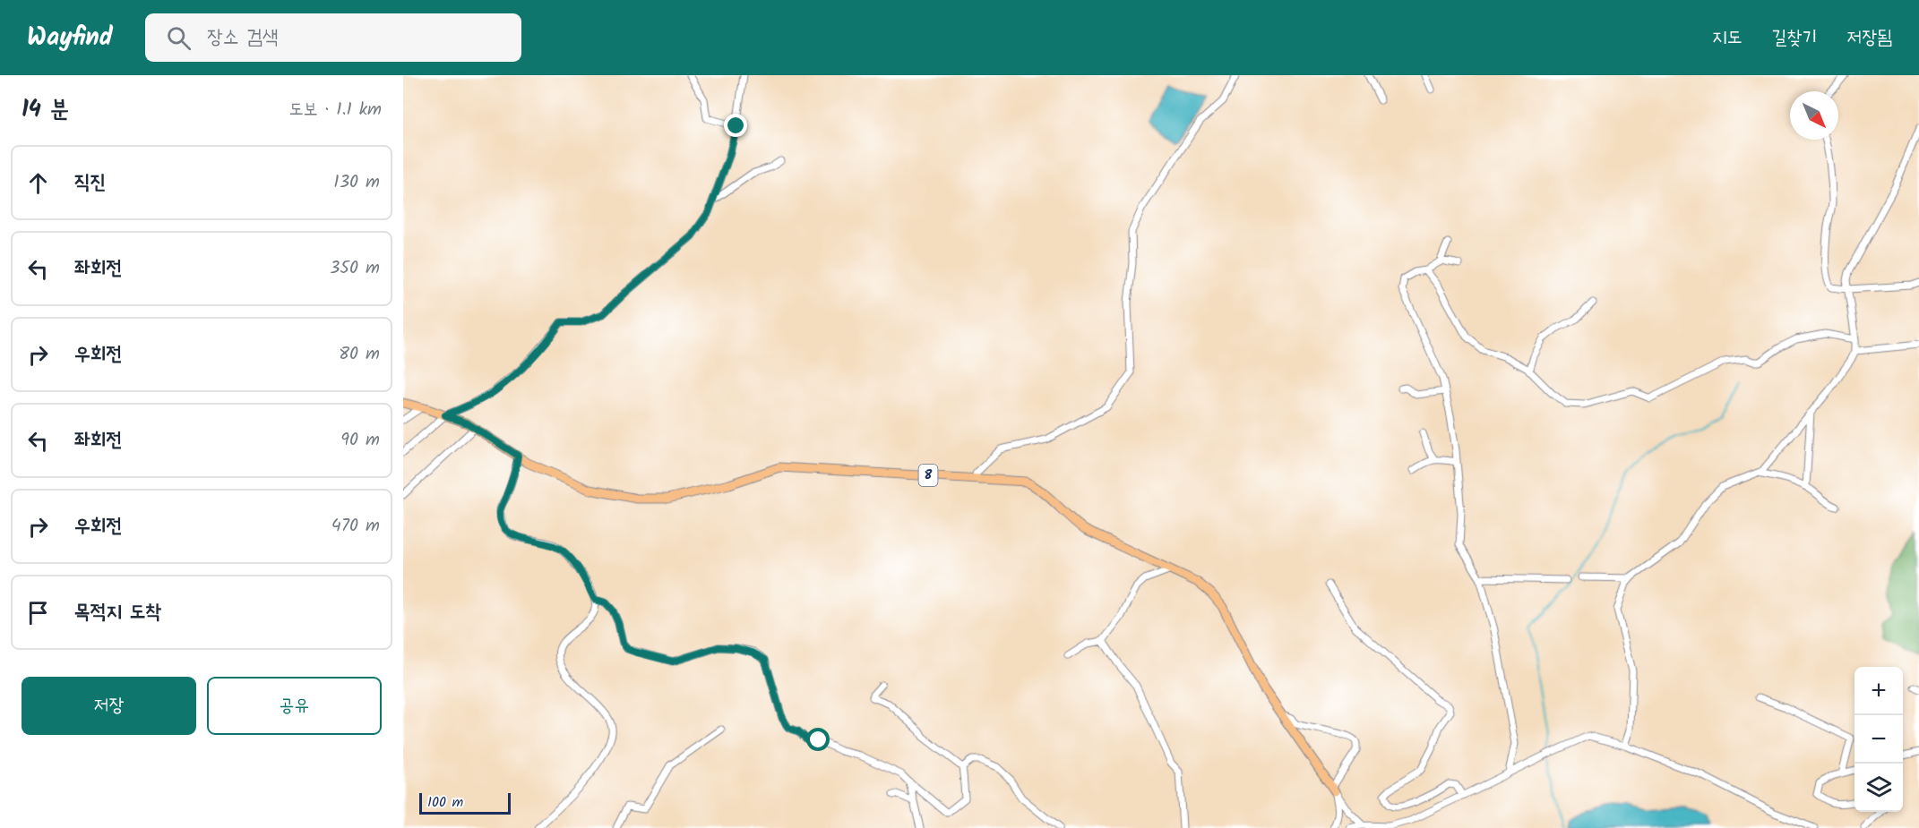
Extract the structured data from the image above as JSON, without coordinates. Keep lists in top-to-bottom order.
{
  "streets": {
    "main road": ["8"]
  },
  "scale_bar": "100 m",
  "north": "bottom right",
  "page": {
    "header": "Wayfind",
    "search": "장소 검색",
    "nav": ["지도", "길찾기", "저장됨"],
    "heading": ["14 분", "도보 · 1.1 km"],
    "list": [
      ["직진", "130 m"],
      ["좌회전", "350 m"],
      ["우회전", "80 m"],
      ["좌회전", "90 m"],
      ["우회전", "470 m"],
      "목적지 도착"
    ],
    "buttons": ["저장", "공유"],
    "map_buttons": ["+", "−"],
    "scale": "100 m"
  }
}
